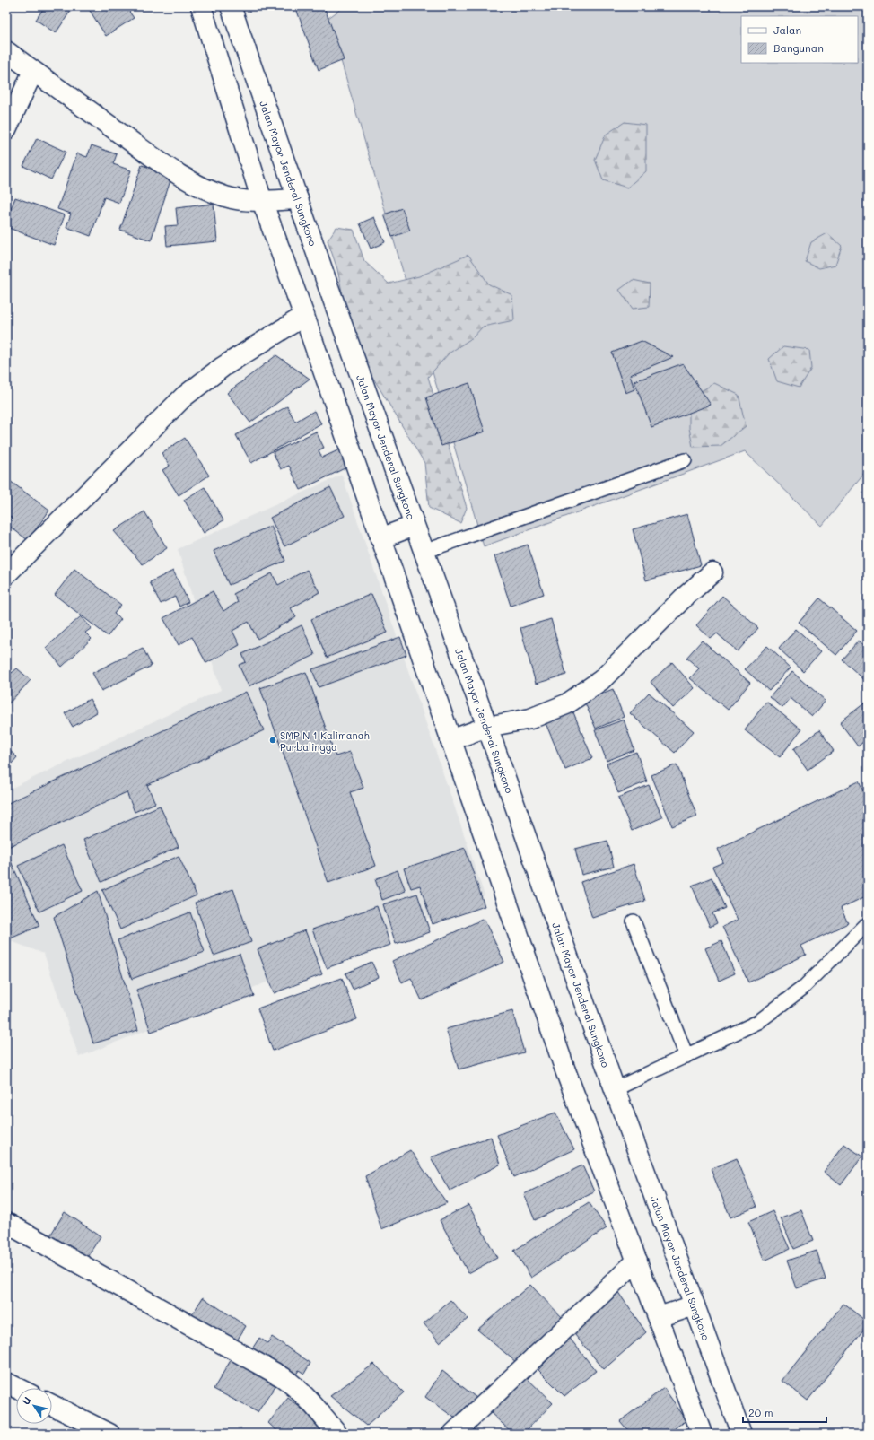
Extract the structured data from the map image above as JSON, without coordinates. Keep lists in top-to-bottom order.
{
  "streets": {
    "main road": ["Jalan Mayor Jenderal Sungkono"]
  },
  "places": ["SMP N 1 Kalimanah Purbalingga"],
  "legend": ["Jalan", "Bangunan"],
  "scale_bar": "20 m",
  "north": "top left"
}
